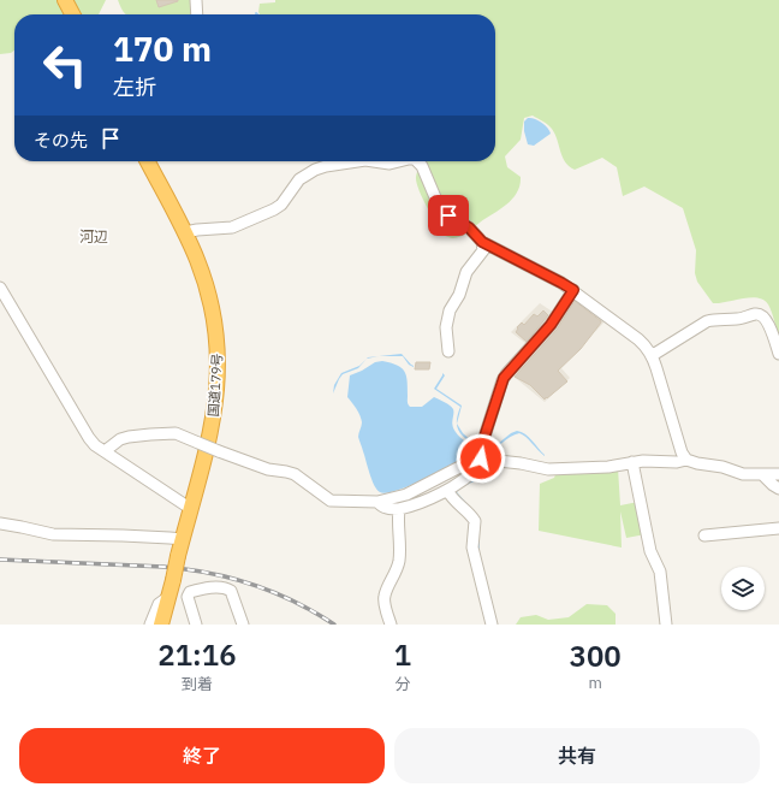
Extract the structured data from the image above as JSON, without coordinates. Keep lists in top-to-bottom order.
{
  "streets": {
    "highway": ["国道179号"]
  },
  "districts": ["河辺"],
  "page": {
    "turn": ["170 m", "左折"],
    "then": "その先",
    "eta": [
      "21:16",
      "到着",
      "1",
      "分",
      "300",
      "m"
    ],
    "buttons": ["終了", "共有"]
  }
}
